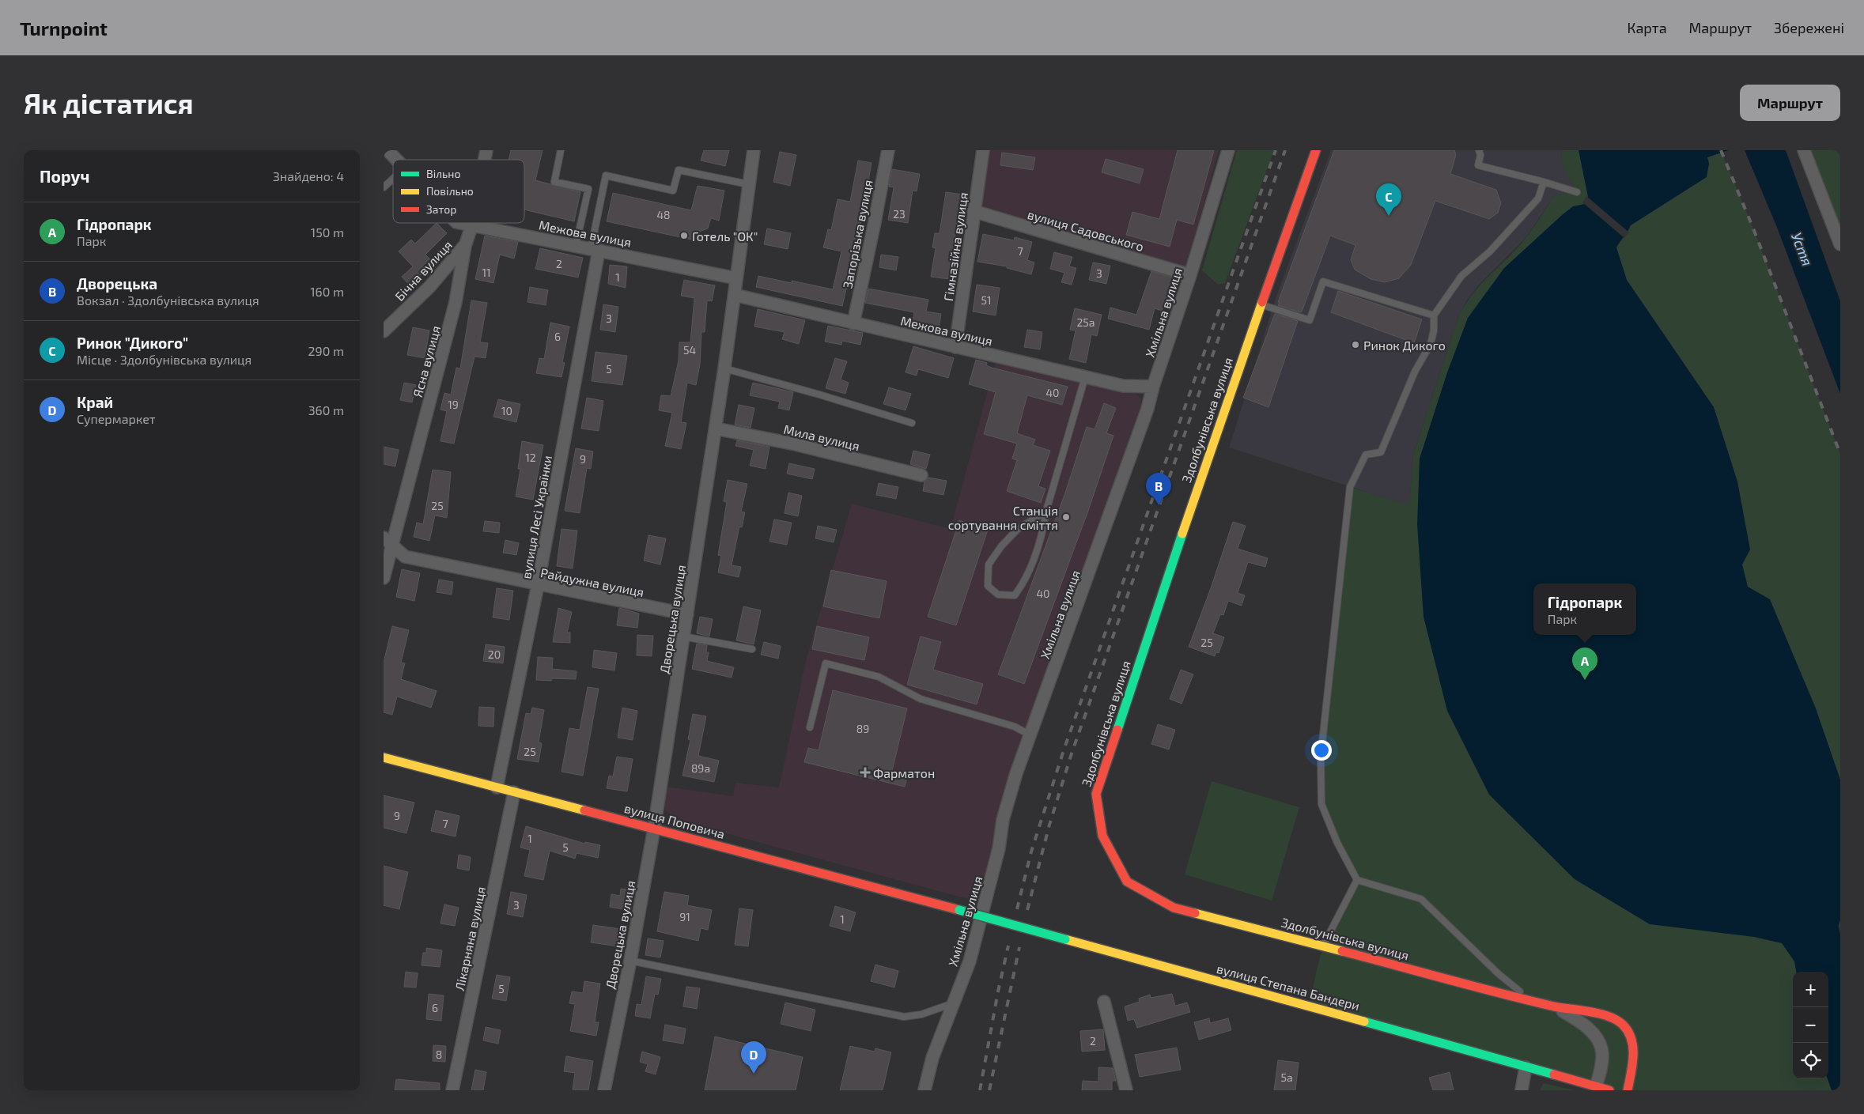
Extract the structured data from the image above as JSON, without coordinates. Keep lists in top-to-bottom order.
{
  "streets": {
    "street": [
      "вулиця Садовського",
      "Межова вулиця",
      "Запорізька вулиця",
      "Гімназійна вулиця",
      "Бічна вулиця",
      "Хмільна вулиця",
      "Ясна вулиця",
      "Здолбунівська вулиця",
      "Мила вулиця",
      "вулиця Лесі Українки",
      "Райдужна вулиця",
      "Дворецька вулиця",
      "вулиця Поповича",
      "Лікарняна вулиця",
      "вулиця Степана Бандери"
    ]
  },
  "crossings": [
    ["вулиця Садовського", "Гімназійна вулиця"],
    ["вулиця Садовського", "Хмільна вулиця"],
    ["Межова вулиця", "Запорізька вулиця"],
    ["Межова вулиця", "Гімназійна вулиця"],
    ["Межова вулиця", "Хмільна вулиця"],
    ["Межова вулиця", "Ясна вулиця"],
    ["Межова вулиця", "вулиця Лесі Українки"],
    ["Межова вулиця", "Дворецька вулиця"],
    ["Бічна вулиця", "Ясна вулиця"],
    ["Ясна вулиця", "Райдужна вулиця"],
    ["Здолбунівська вулиця", "вулиця Степана Бандери"],
    ["Мила вулиця", "Дворецька вулиця"],
    ["вулиця Лесі Українки", "Райдужна вулиця"],
    ["вулиця Лесі Українки", "вулиця Поповича"],
    ["Райдужна вулиця", "Дворецька вулиця"],
    ["Дворецька вулиця", "вулиця Поповича"],
    ["вулиця Поповича", "Лікарняна вулиця"],
    ["вулиця Поповича", "вулиця Степана Бандери"]
  ],
  "water": ["Устя"],
  "places": {
    "other": ["Готель \"ОК\"", "Ринок Дикого", "Станція сортування сміття"],
    "health": ["Фарматон"]
  },
  "house_numbers": [
    "23",
    "48",
    "7",
    "2",
    "11",
    "3",
    "1",
    "51",
    "3",
    "25а",
    "6",
    "54",
    "5",
    "40",
    "19",
    "10",
    "12",
    "9",
    "25",
    "40",
    "25",
    "20",
    "89",
    "25",
    "89а",
    "9",
    "7",
    "1",
    "5",
    "3",
    "91",
    "1",
    "5",
    "6",
    "2",
    "8",
    "5а"
  ],
  "legend": ["Вільно", "Повільно", "Затор"],
  "page": {
    "header": "Turnpoint",
    "nav": ["Карта", "Маршрут", "Збережені"],
    "buttons": "Маршрут",
    "title": "Як дістатися",
    "heading": ["Поруч", "Знайдено: 4"],
    "pins": [
      "C",
      "B",
      "A",
      "D"
    ],
    "list": [
      {
        "mark": "A",
        "name": "Гідропарк",
        "note": "Парк",
        "value": "150 m"
      },
      {
        "mark": "B",
        "name": "Дворецька",
        "note": "Вокзал · Здолбунівська вулиця",
        "value": "160 m"
      },
      {
        "mark": "C",
        "name": "Ринок \"Дикого\"",
        "note": "Місце · Здолбунівська вулиця",
        "value": "290 m"
      },
      {
        "mark": "D",
        "name": "Край",
        "note": "Супермаркет",
        "value": "360 m"
      }
    ],
    "popup": ["Гідропарк", "Парк"],
    "map_buttons": ["+", "−"]
  }
}
